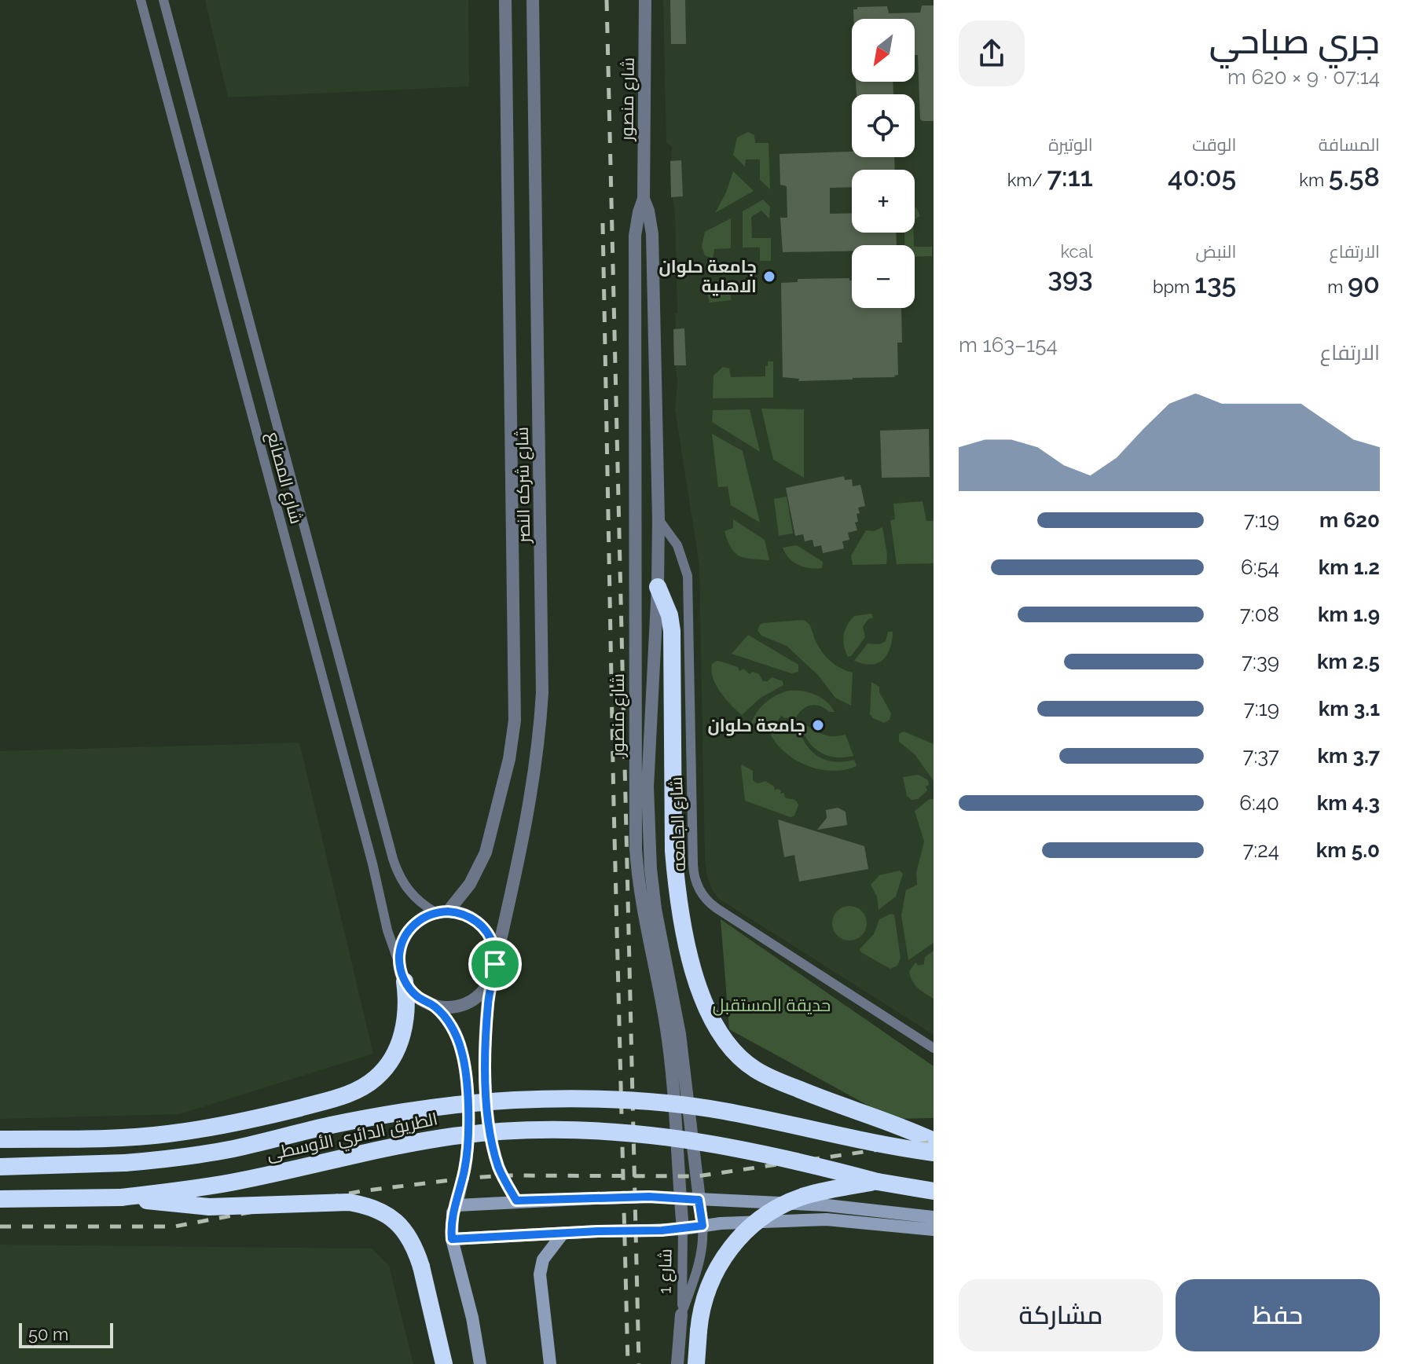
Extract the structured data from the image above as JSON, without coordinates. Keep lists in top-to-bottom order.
{
  "streets": {
    "highway": ["الطريق الدائري الأوسطى"],
    "street": [
      "شارع منصور",
      "شارع المصانع",
      "شارع شركه النصر",
      "شارع الجامعه",
      "شارع 1"
    ]
  },
  "crossings": [
    ["شارع منصور", "شارع الجامعه"],
    ["شارع منصور", "شارع 1"],
    ["شارع المصانع", "شارع شركه النصر"]
  ],
  "parks": ["حديقة المستقبل"],
  "places": ["جامعة حلوان الاهلية", "جامعة حلوان"],
  "scale_bar": "50 m",
  "north": "bottom left",
  "page": {
    "heading": ["جري صباحي", "07:14 · 9 × 620 m"],
    "map_buttons": ["+", "−"],
    "stats": [
      ["المسافة", "5.58 km"],
      ["الوقت", "40:05"],
      ["الوتيرة", "7:11 /km"],
      ["الارتفاع", "90 m"],
      ["النبض", "135 bpm"],
      ["kcal", "393"]
    ],
    "chart": ["الارتفاع", "154–163 m"],
    "list": [
      {
        "name": "620 m",
        "note": "7:19"
      },
      {
        "name": "1.2 km",
        "note": "6:54"
      },
      {
        "name": "1.9 km",
        "note": "7:08"
      },
      {
        "name": "2.5 km",
        "note": "7:39"
      },
      {
        "name": "3.1 km",
        "note": "7:19"
      },
      {
        "name": "3.7 km",
        "note": "7:37"
      },
      {
        "name": "4.3 km",
        "note": "6:40"
      },
      {
        "name": "5.0 km",
        "note": "7:24"
      }
    ],
    "buttons": ["حفظ", "مشاركة"],
    "scale": "50 m"
  }
}
